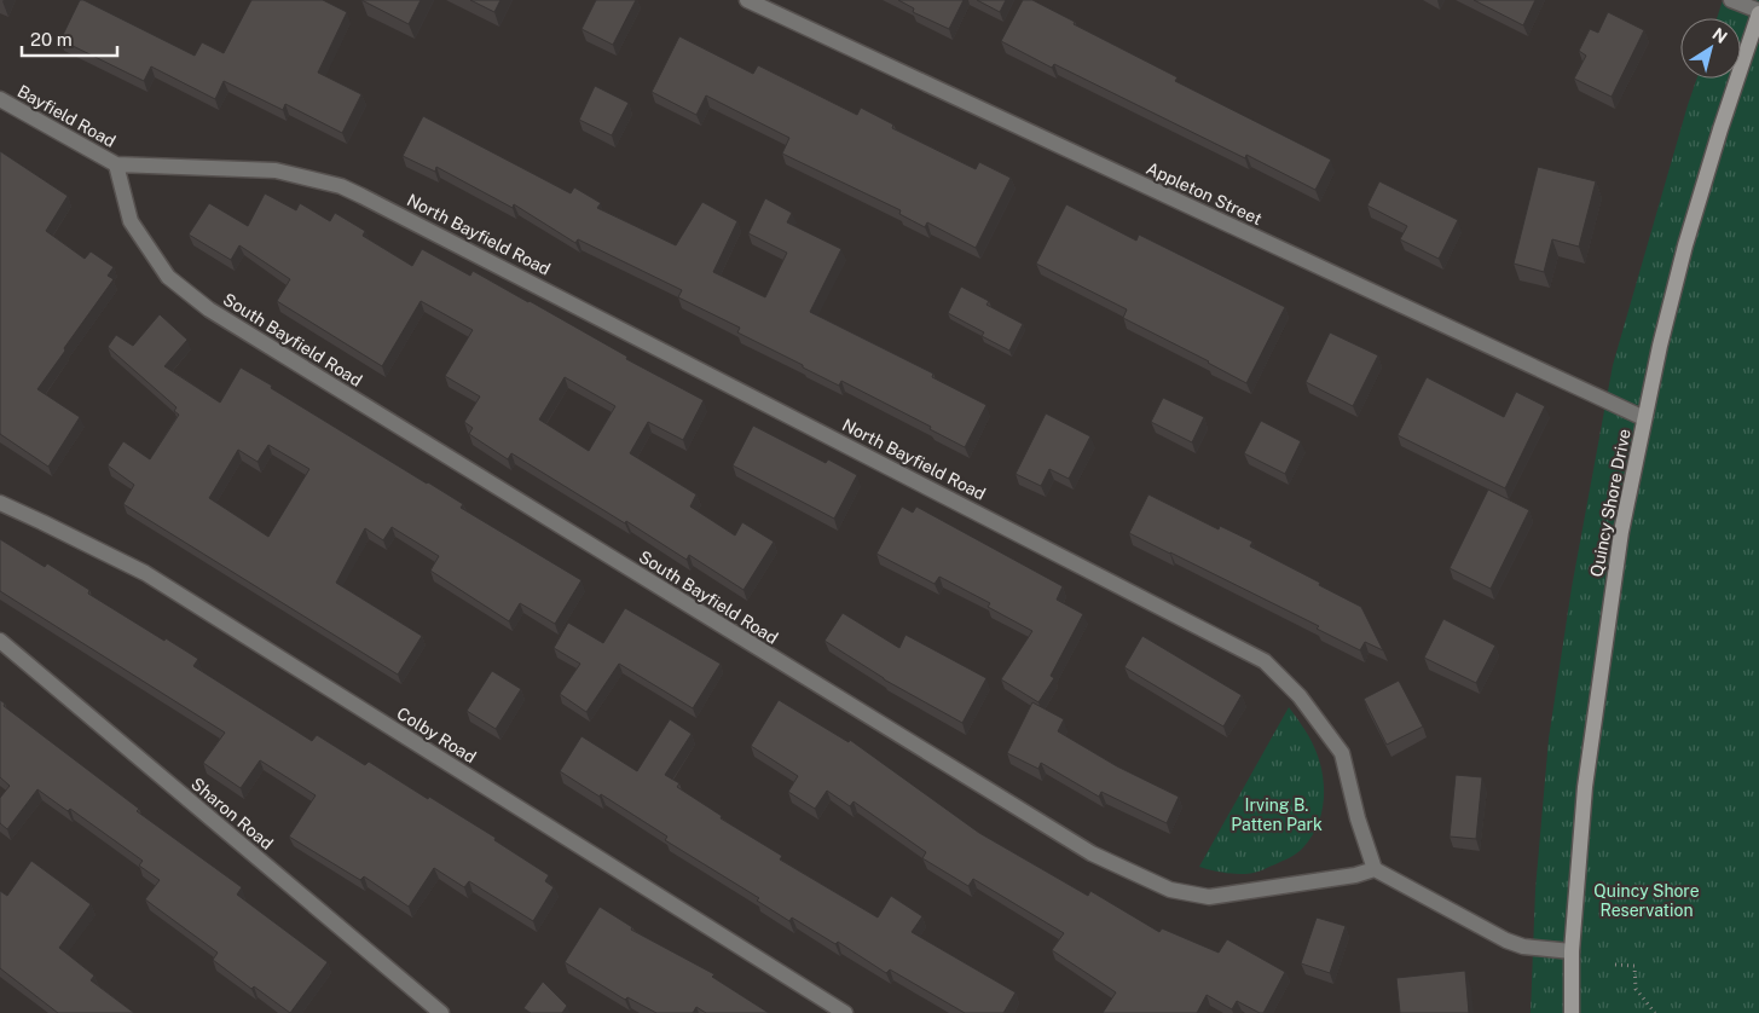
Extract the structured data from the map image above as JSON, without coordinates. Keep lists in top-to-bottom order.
{
  "streets": {
    "main road": ["Quincy Shore Drive"],
    "street": [
      "Bayfield Road",
      "Appleton Street",
      "North Bayfield Road",
      "South Bayfield Road",
      "Colby Road",
      "Sharon Road"
    ]
  },
  "crossings": [
    ["Bayfield Road", "North Bayfield Road"],
    ["Bayfield Road", "South Bayfield Road"],
    ["Appleton Street", "Quincy Shore Drive"],
    ["North Bayfield Road", "South Bayfield Road"]
  ],
  "parks": ["Irving B. Patten Park", "Quincy Shore Reservation"],
  "scale_bar": "20 m",
  "north": "top right"
}
